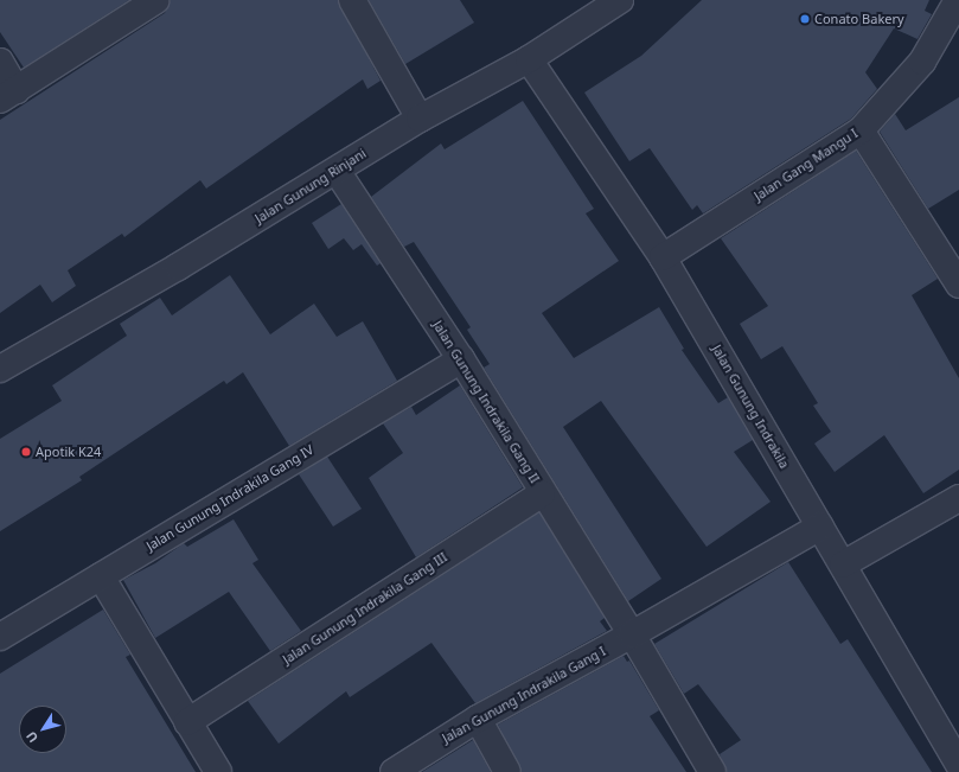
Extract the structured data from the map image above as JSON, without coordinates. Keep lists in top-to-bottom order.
{
  "streets": {
    "street": [
      "Jalan Gang Mangu I",
      "Jalan Gunung Rinjani",
      "Jalan Gunung Indrakila Gang II",
      "Jalan Gunung Indrakila",
      "Jalan Gunung Indrakila Gang IV",
      "Jalan Gunung Indrakila Gang III",
      "Jalan Gunung Indrakila Gang I"
    ]
  },
  "crossings": [
    ["Jalan Gang Mangu I", "Jalan Gunung Indrakila"],
    ["Jalan Gunung Rinjani", "Jalan Gunung Indrakila Gang II"],
    ["Jalan Gunung Rinjani", "Jalan Gunung Indrakila"],
    ["Jalan Gunung Indrakila Gang II", "Jalan Gunung Indrakila Gang IV"],
    ["Jalan Gunung Indrakila Gang II", "Jalan Gunung Indrakila Gang III"],
    ["Jalan Gunung Indrakila Gang II", "Jalan Gunung Indrakila Gang I"],
    ["Jalan Gunung Indrakila", "Jalan Gunung Indrakila Gang I"]
  ],
  "places": ["Conato Bakery", "Apotik K24"],
  "north": "bottom left"
}
